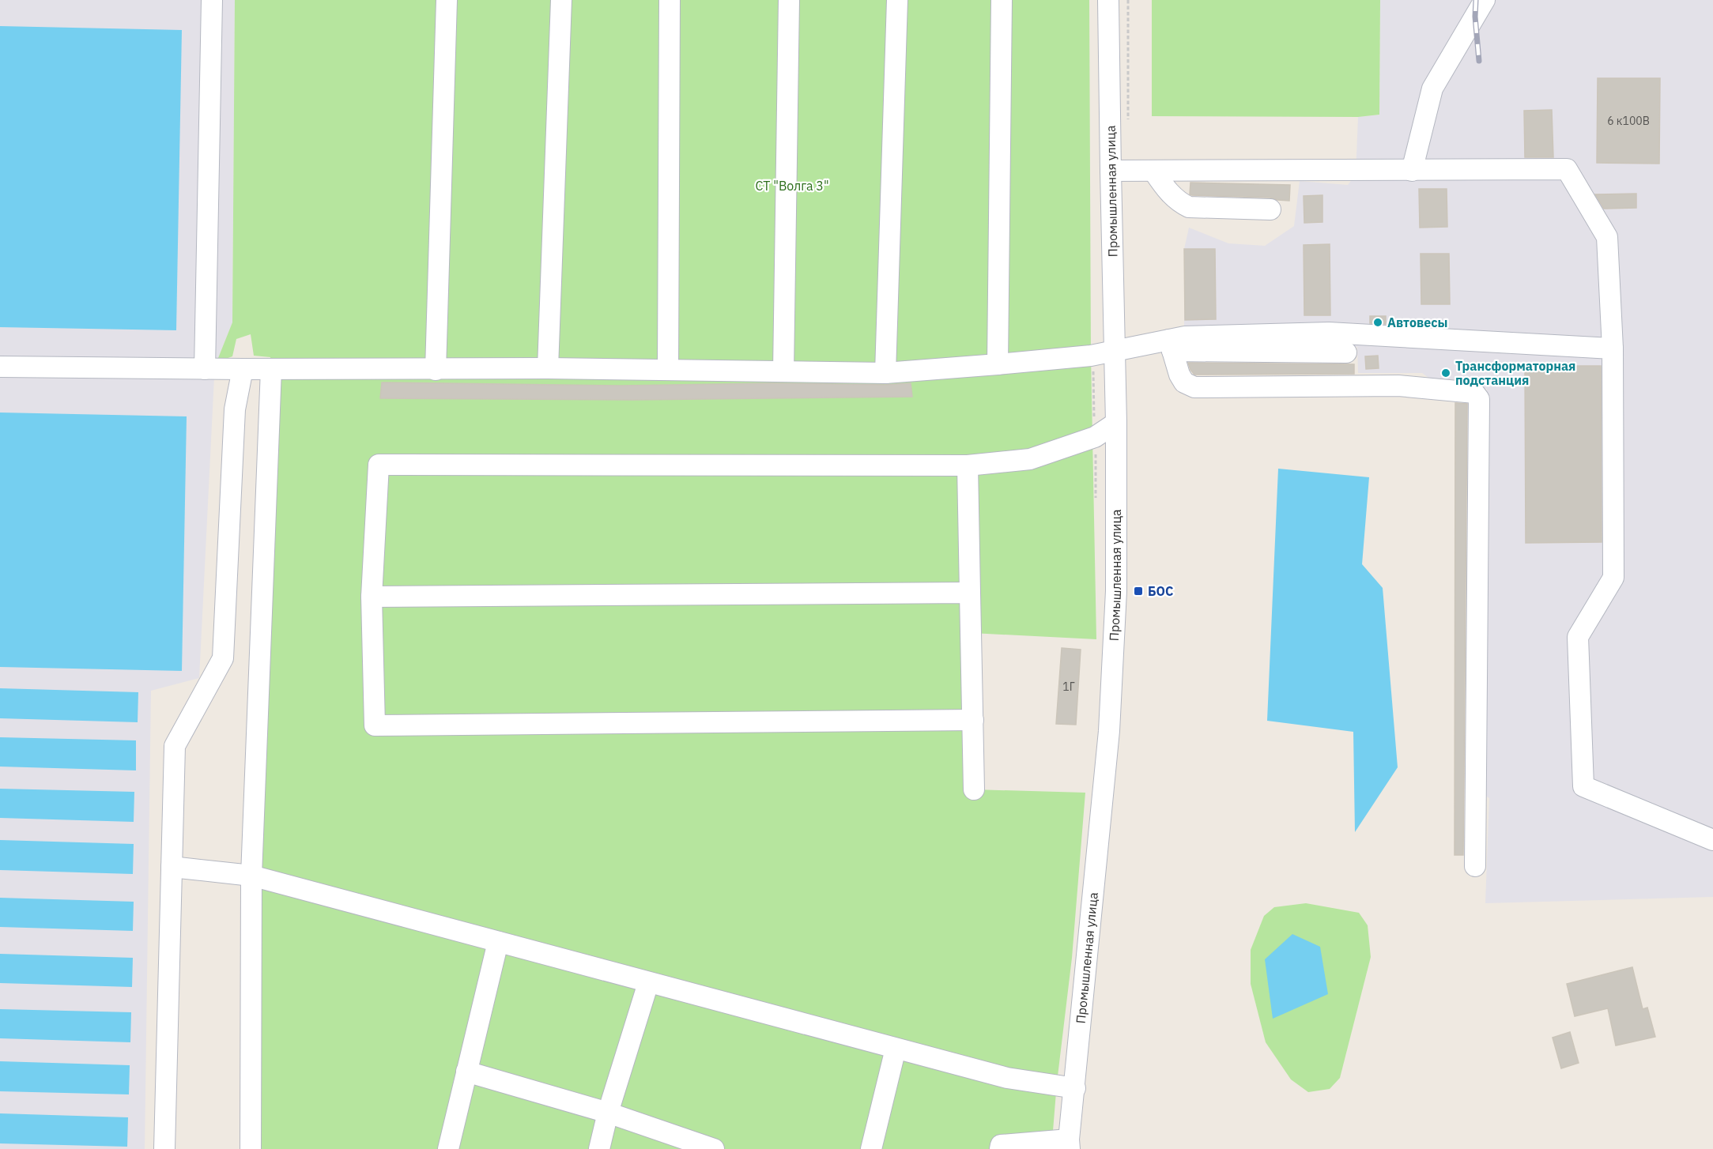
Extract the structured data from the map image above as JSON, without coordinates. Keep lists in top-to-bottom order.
{
  "streets": {
    "street": ["Промышленная улица"]
  },
  "parks": ["СТ \"Волга 3\""],
  "places": {
    "other": ["Автовесы", "Трансформаторная подстанция"],
    "transit": ["БОС"]
  },
  "house_numbers": ["6 к100В", "1Г"]
}
